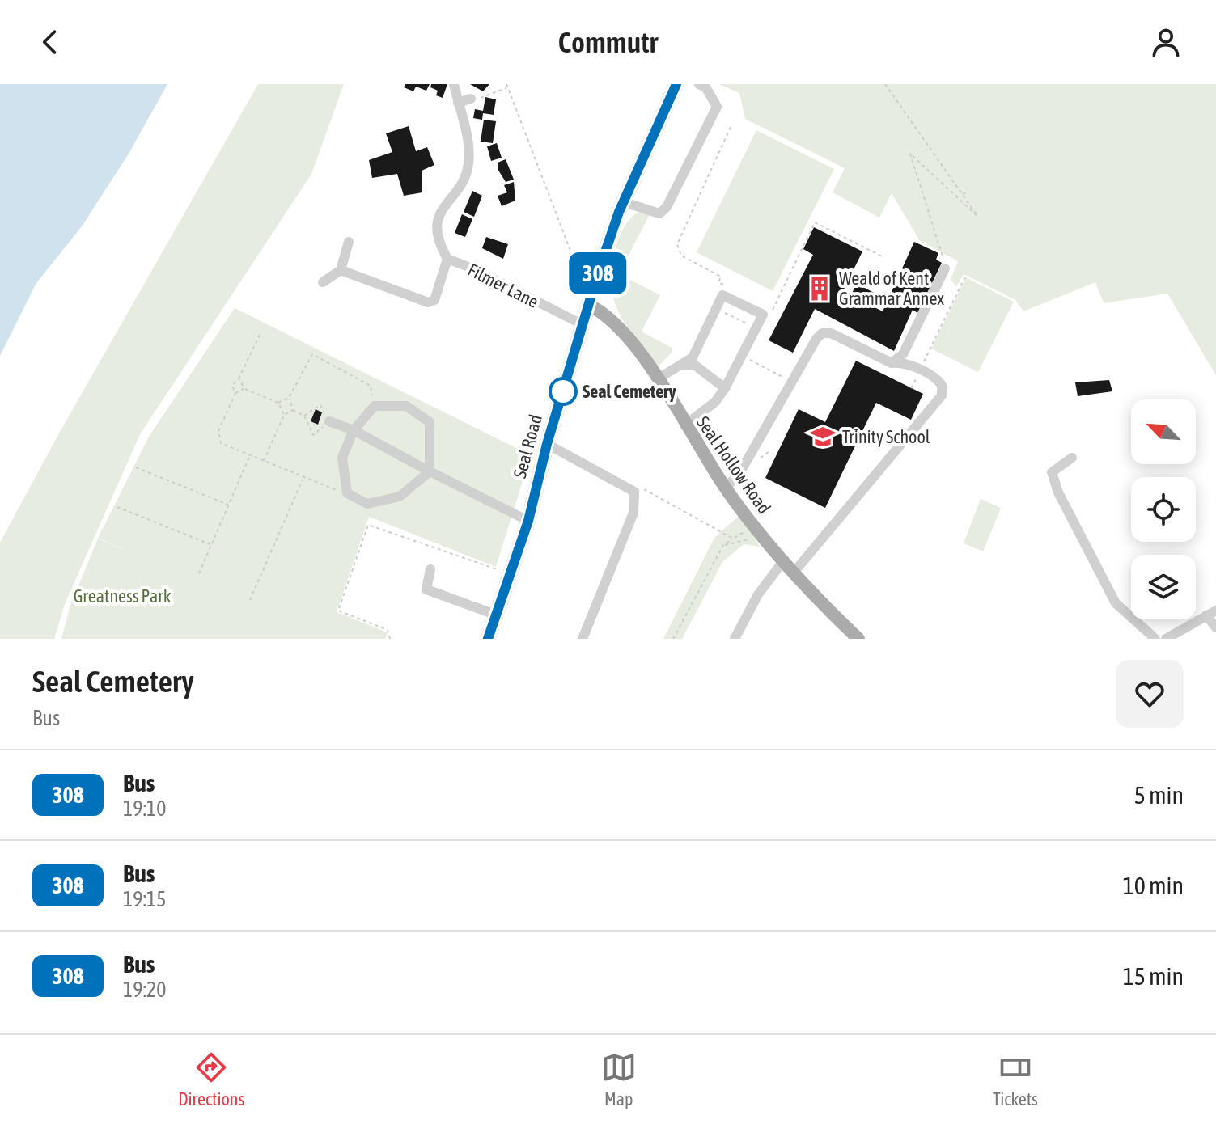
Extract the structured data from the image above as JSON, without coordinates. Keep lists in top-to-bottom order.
{
  "streets": {
    "highway": ["Seal Road"],
    "main road": ["Seal Hollow Road"],
    "street": ["Filmer Lane"]
  },
  "crossings": [
    ["Filmer Lane", "Seal Road"],
    ["Seal Road", "Seal Hollow Road"]
  ],
  "parks": ["Greatness Park"],
  "places": {
    "building": ["Weald of Kent Grammar Annex"],
    "other": ["Seal Cemetery"],
    "school or university": ["Trinity School"]
  },
  "lines": ["bus line 308"],
  "north": "top left",
  "page": {
    "header": "Commutr",
    "on_map": "308",
    "heading": ["Seal Cemetery", "Bus"],
    "list": [
      {
        "mark": "308",
        "name": "Bus",
        "note": "19:10",
        "value": "5 min"
      },
      {
        "mark": "308",
        "name": "Bus",
        "note": "19:15",
        "value": "10 min"
      },
      {
        "mark": "308",
        "name": "Bus",
        "note": "19:20",
        "value": "15 min"
      }
    ],
    "tabs": ["Directions", "Map", "Tickets"]
  }
}
